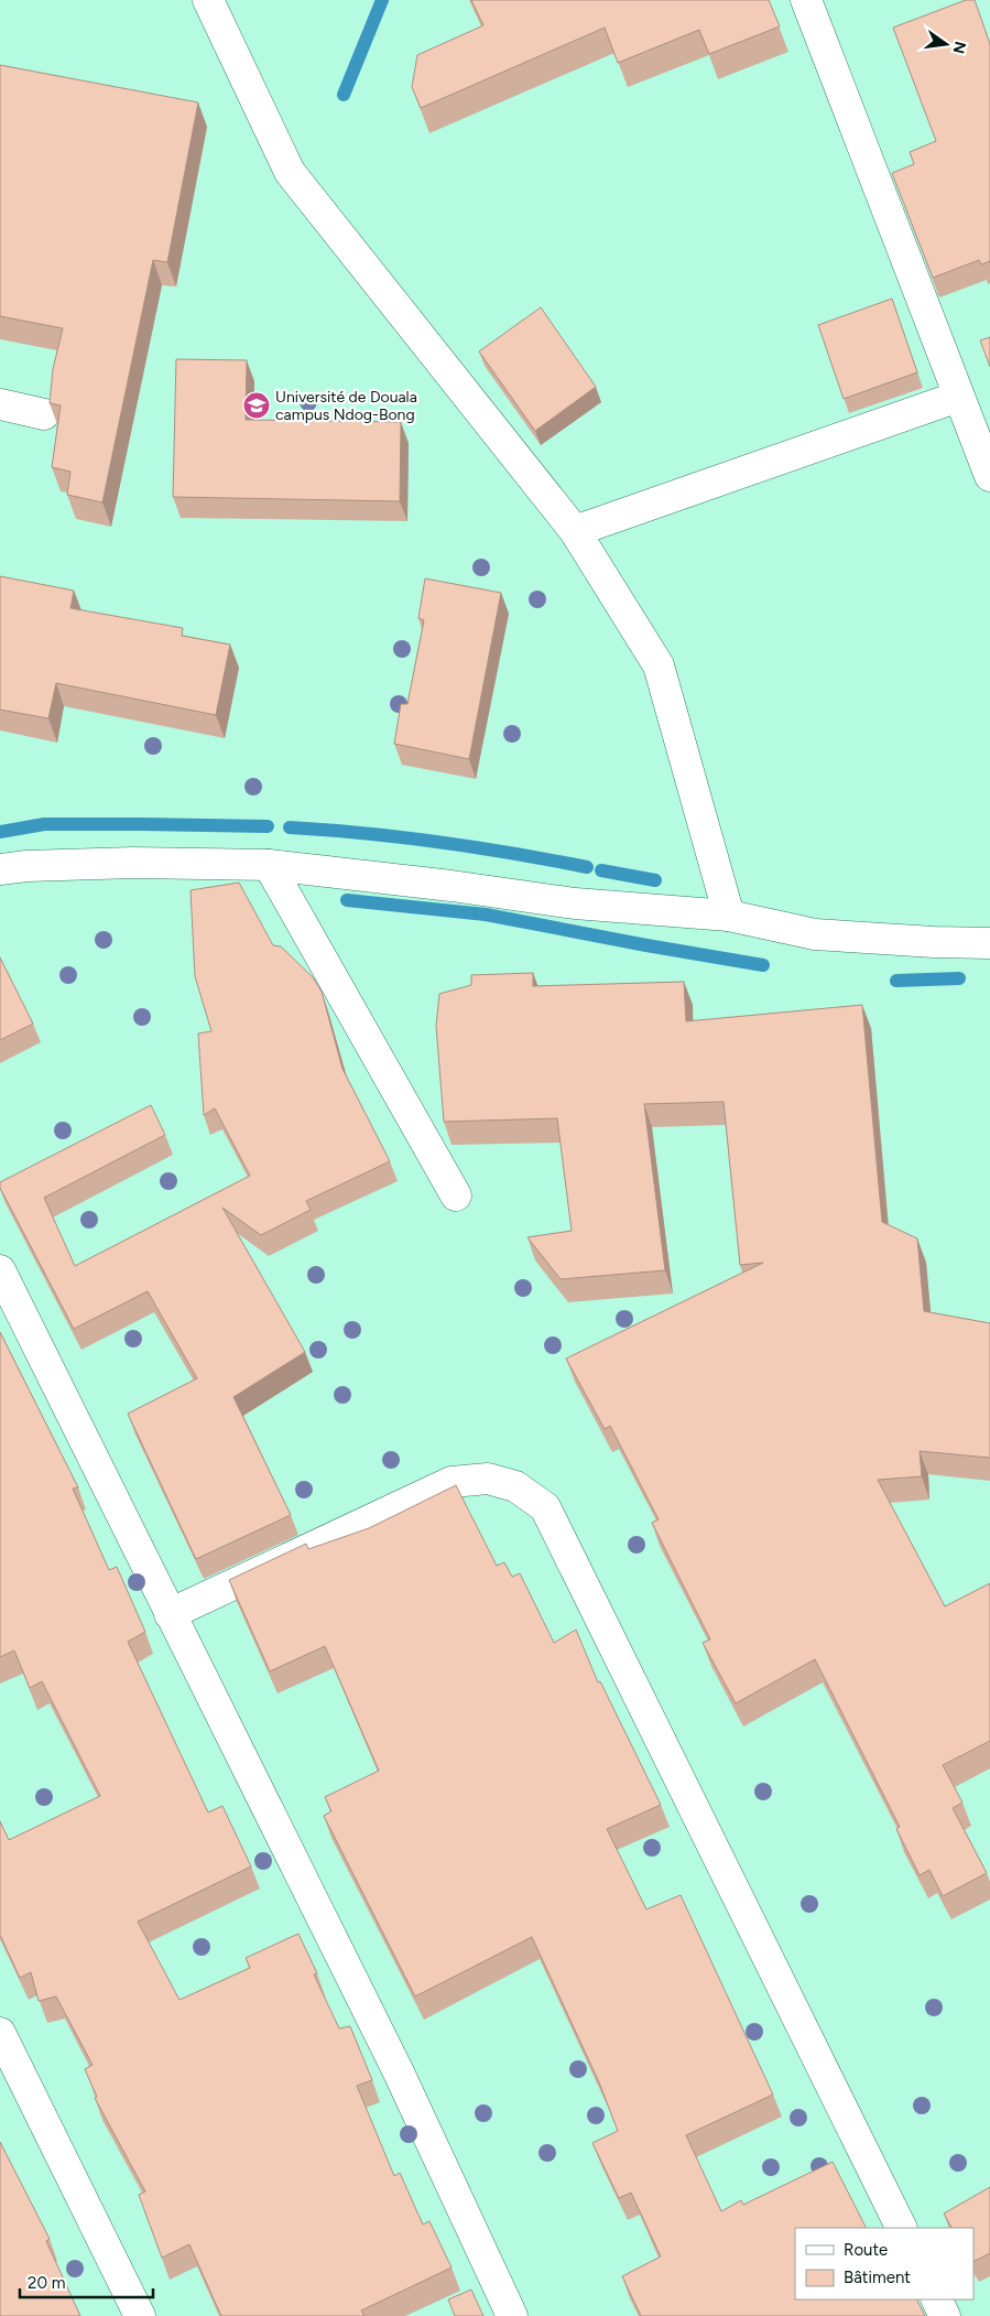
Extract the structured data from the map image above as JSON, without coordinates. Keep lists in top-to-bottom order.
{
  "places": {
    "school or university": ["Université de Douala campus Ndog-Bong"]
  },
  "legend": ["Route", "Bâtiment"],
  "scale_bar": "20 m",
  "north": "right"
}
